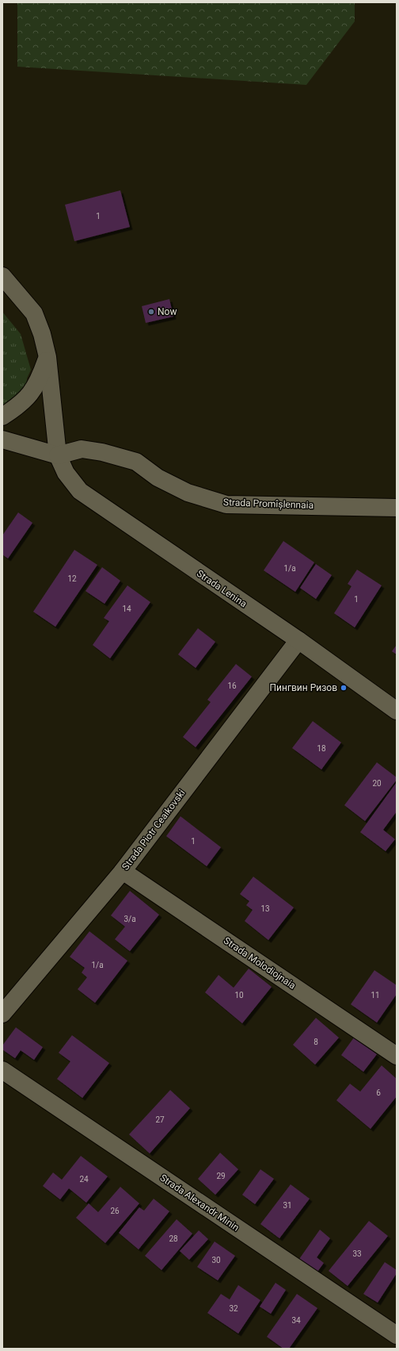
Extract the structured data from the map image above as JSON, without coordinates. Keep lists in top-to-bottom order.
{
  "streets": {
    "street": [
      "Strada Promîșlennaia",
      "Strada Lenina",
      "Strada Piotr Ceaikovski",
      "Strada Molodiojnaia",
      "Strada Alexandr Minin"
    ]
  },
  "crossings": [
    ["Strada Promîșlennaia", "Strada Lenina"],
    ["Strada Lenina", "Strada Piotr Ceaikovski"],
    ["Strada Piotr Ceaikovski", "Strada Molodiojnaia"]
  ],
  "places": ["Now", "Пингвин Ризов"],
  "house_numbers": [
    "1",
    "1/a",
    "12",
    "1",
    "14",
    "16",
    "18",
    "20",
    "1",
    "13",
    "3/a",
    "1/a",
    "10",
    "11",
    "8",
    "6",
    "27",
    "29",
    "24",
    "31",
    "26",
    "28",
    "33",
    "30",
    "32",
    "34"
  ]
}
